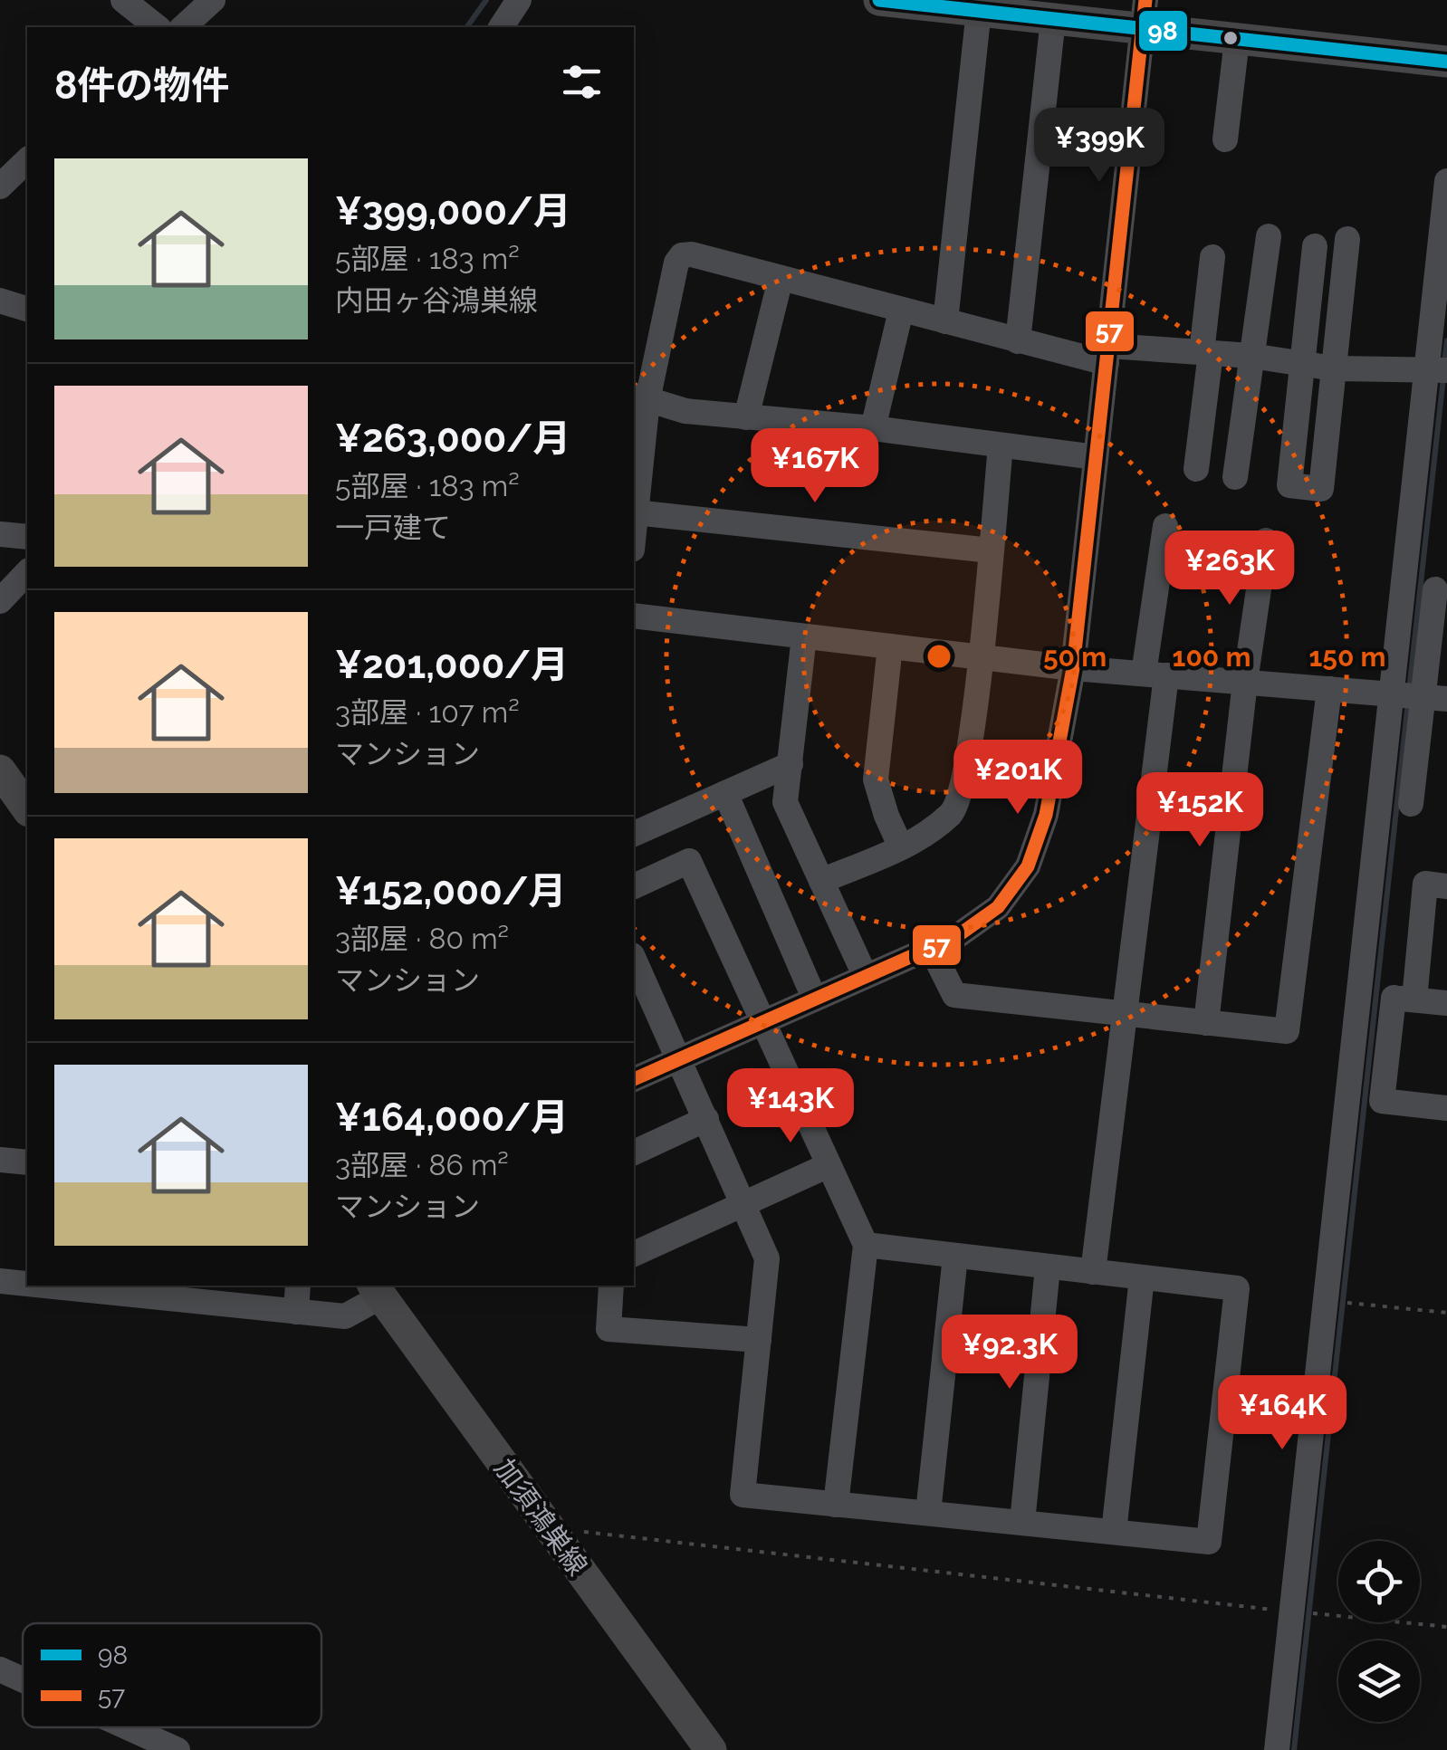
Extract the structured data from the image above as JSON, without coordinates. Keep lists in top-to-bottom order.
{
  "streets": {
    "main road": ["加須鴻巣線"]
  },
  "lines": ["transit line 98", "transit line 57"],
  "legend": ["98", "57"],
  "page": {
    "heading": "8件の物件",
    "price": [
      "¥399K",
      "¥167K",
      "¥263K",
      "¥201K",
      "¥152K",
      "¥143K",
      "¥92.3K",
      "¥164K"
    ],
    "list": [
      {
        "name": "¥399,000/月",
        "note": "5部屋 · 183 m² · 内田ヶ谷鴻巣線"
      },
      {
        "name": "¥263,000/月",
        "note": "5部屋 · 183 m² · 一戸建て"
      },
      {
        "name": "¥201,000/月",
        "note": "3部屋 · 107 m² · マンション"
      },
      {
        "name": "¥152,000/月",
        "note": "3部屋 · 80 m² · マンション"
      },
      {
        "name": "¥164,000/月",
        "note": "3部屋 · 86 m² · マンション"
      }
    ]
  },
  "rings": ["50 m", "100 m", "150 m"]
}
